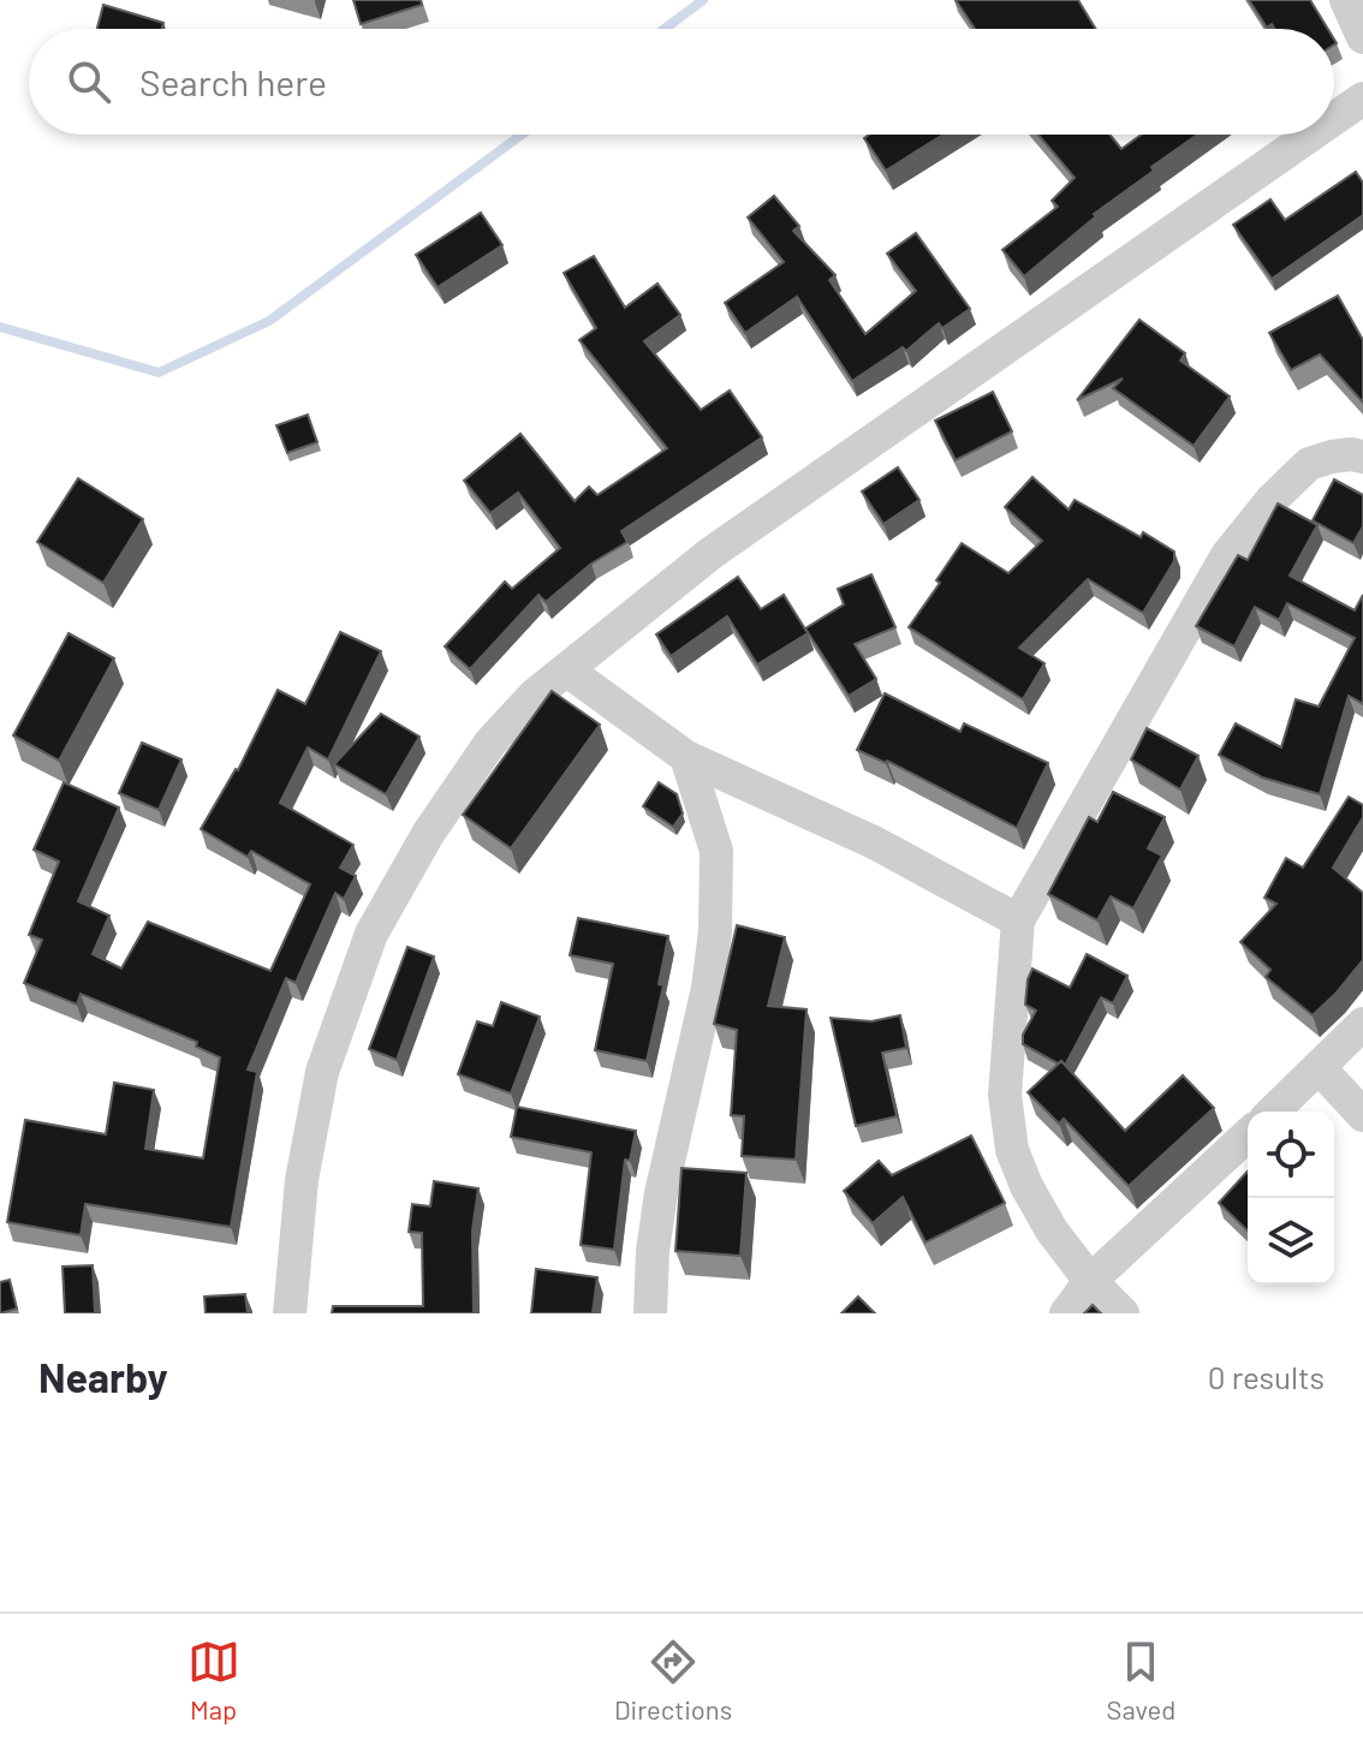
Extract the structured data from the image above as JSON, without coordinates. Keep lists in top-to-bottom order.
{
  "page": {
    "search": "Search here",
    "heading": ["Nearby", "0 results"],
    "nav": ["Map", "Directions", "Saved"]
  }
}
